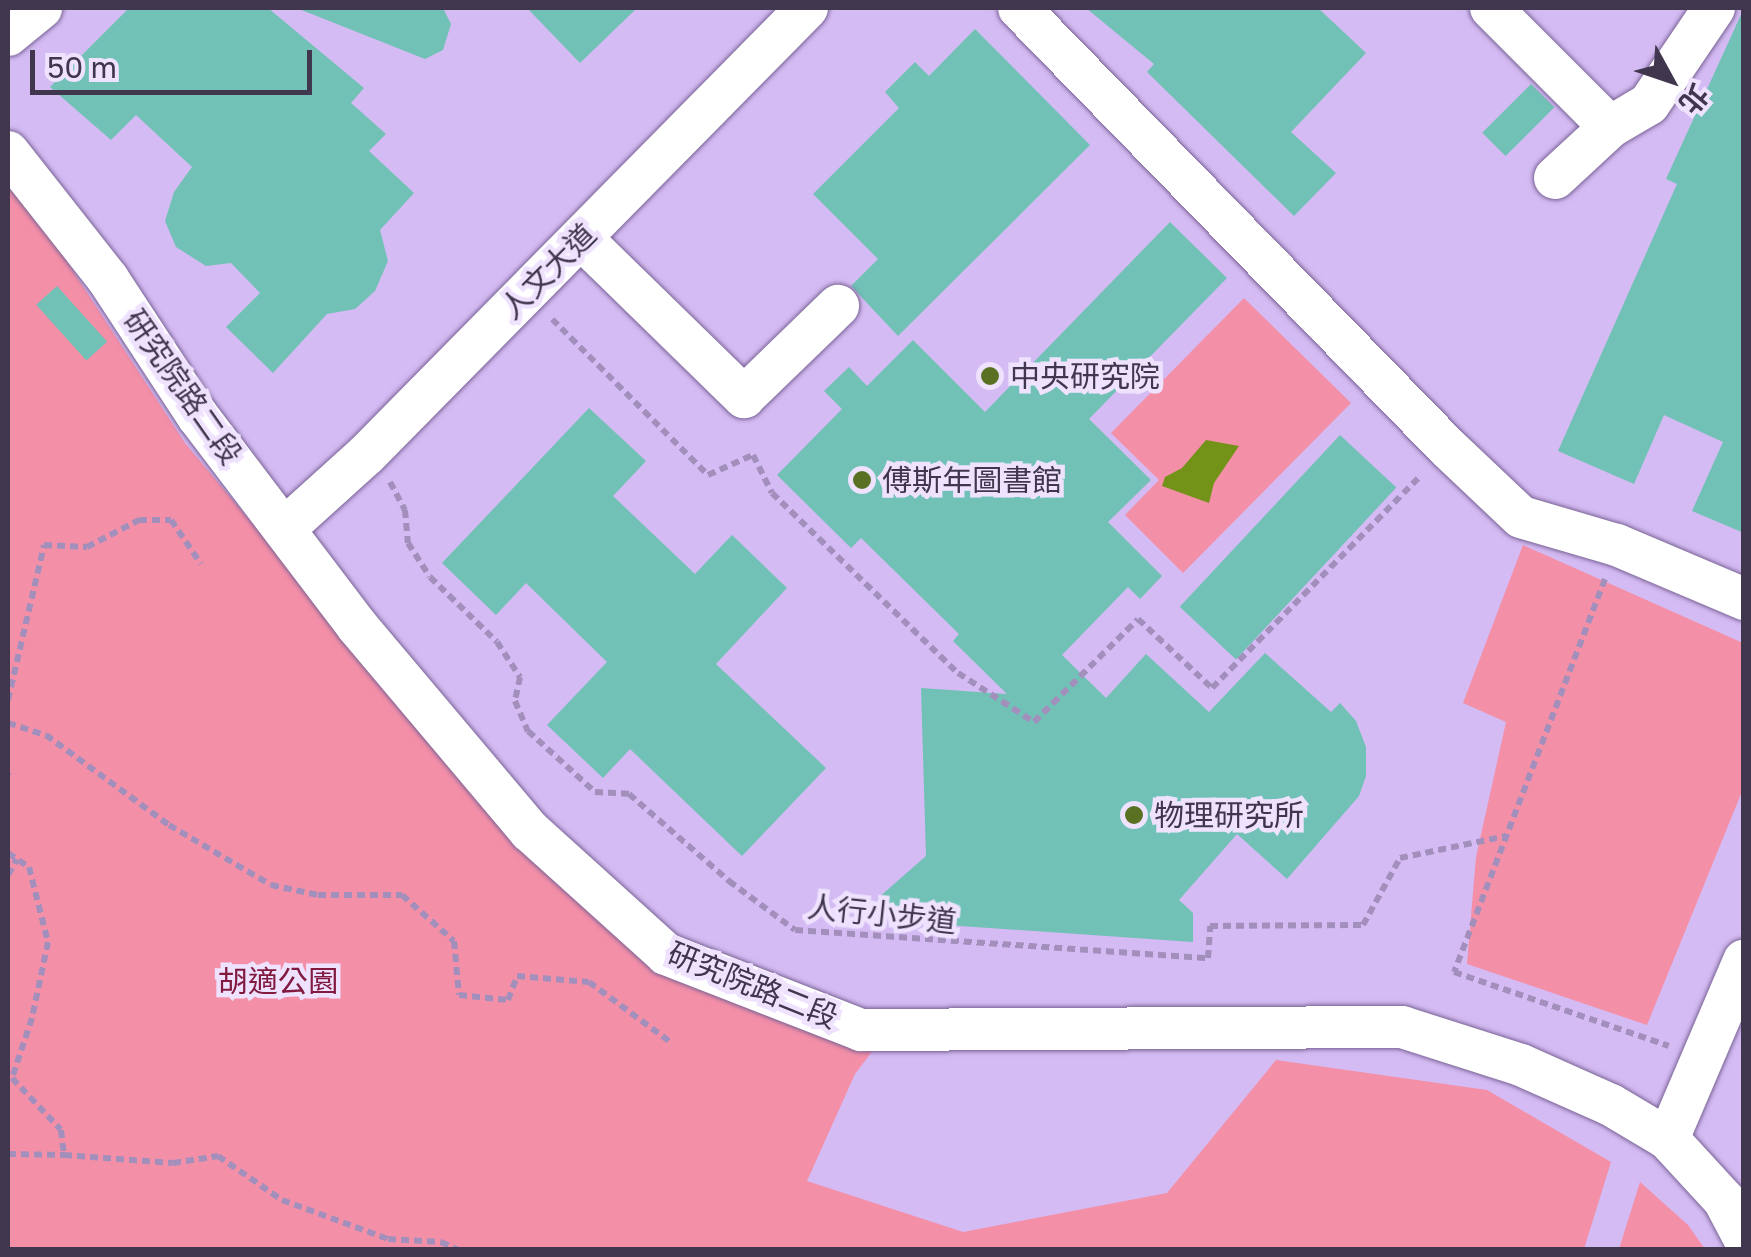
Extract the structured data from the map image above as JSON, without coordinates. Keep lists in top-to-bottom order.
{
  "streets": {
    "street": ["人文大道", "研究院路二段"],
    "path": ["人行小步道"]
  },
  "crossings": [
    ["人文大道", "研究院路二段"],
    ["人文大道", "人行小步道"]
  ],
  "parks": ["胡適公園"],
  "places": ["中央研究院", "傅斯年圖書館", "物理研究所"],
  "scale_bar": "50 m",
  "north": "bottom right"
}
